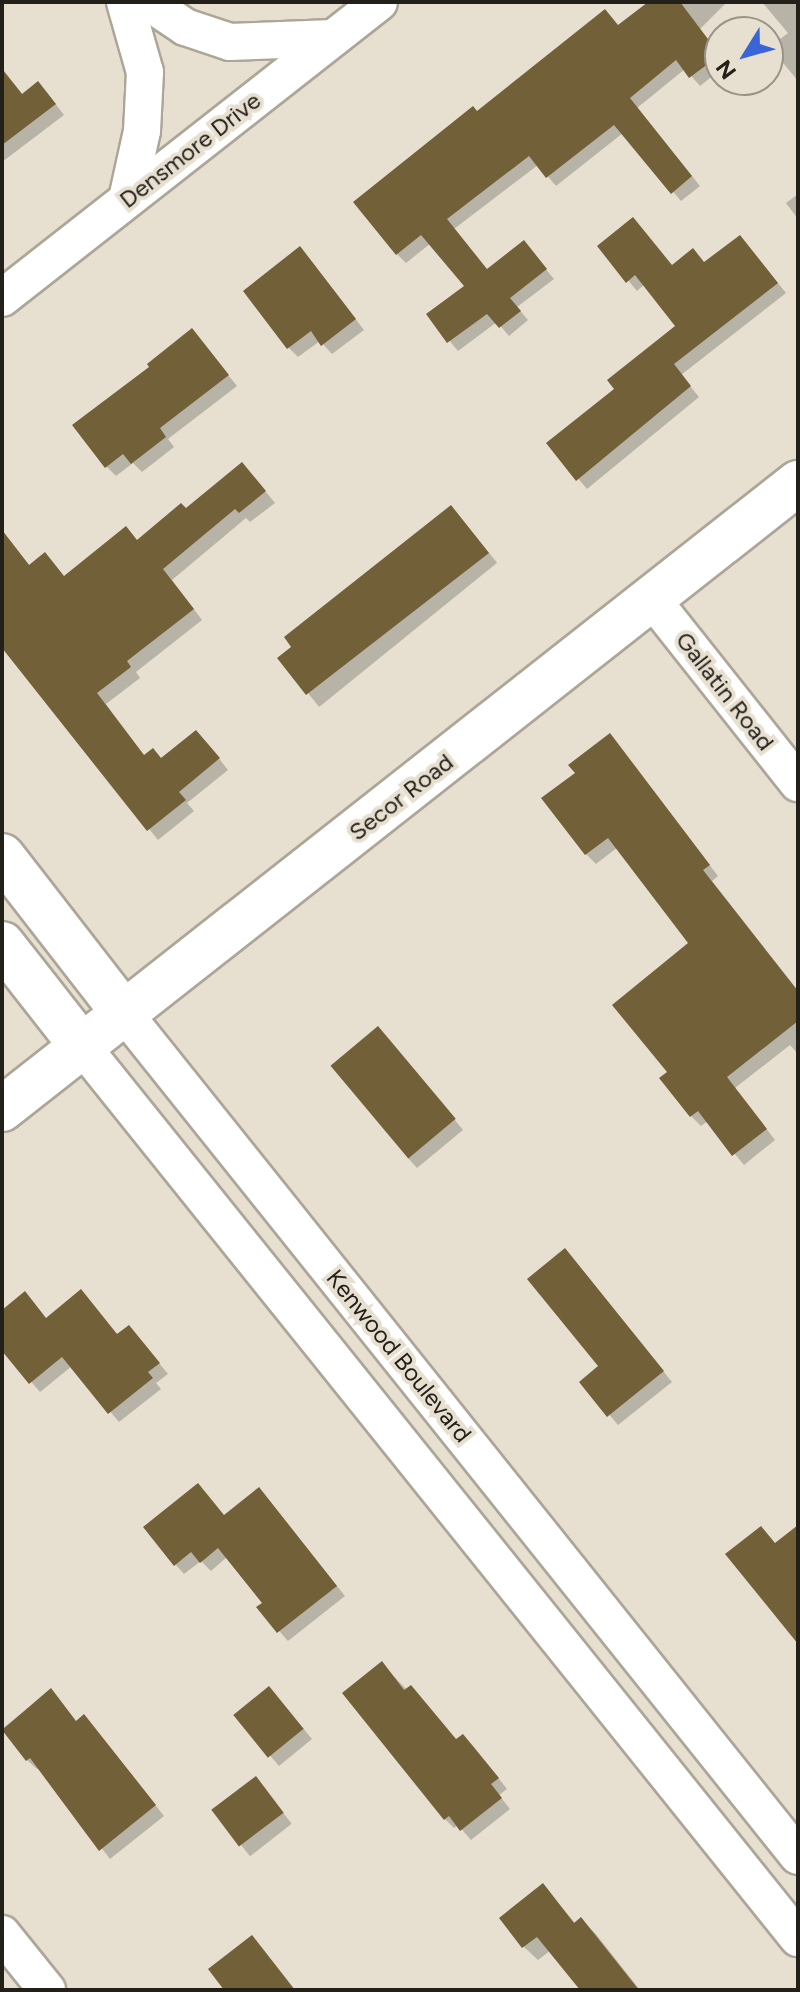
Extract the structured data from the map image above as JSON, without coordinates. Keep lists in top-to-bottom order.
{
  "streets": {
    "main road": ["Secor Road", "Kenwood Boulevard"],
    "street": ["Densmore Drive", "Gallatin Road"]
  },
  "crossings": [
    ["Gallatin Road", "Secor Road"],
    ["Secor Road", "Kenwood Boulevard"]
  ],
  "north": "bottom left"
}
